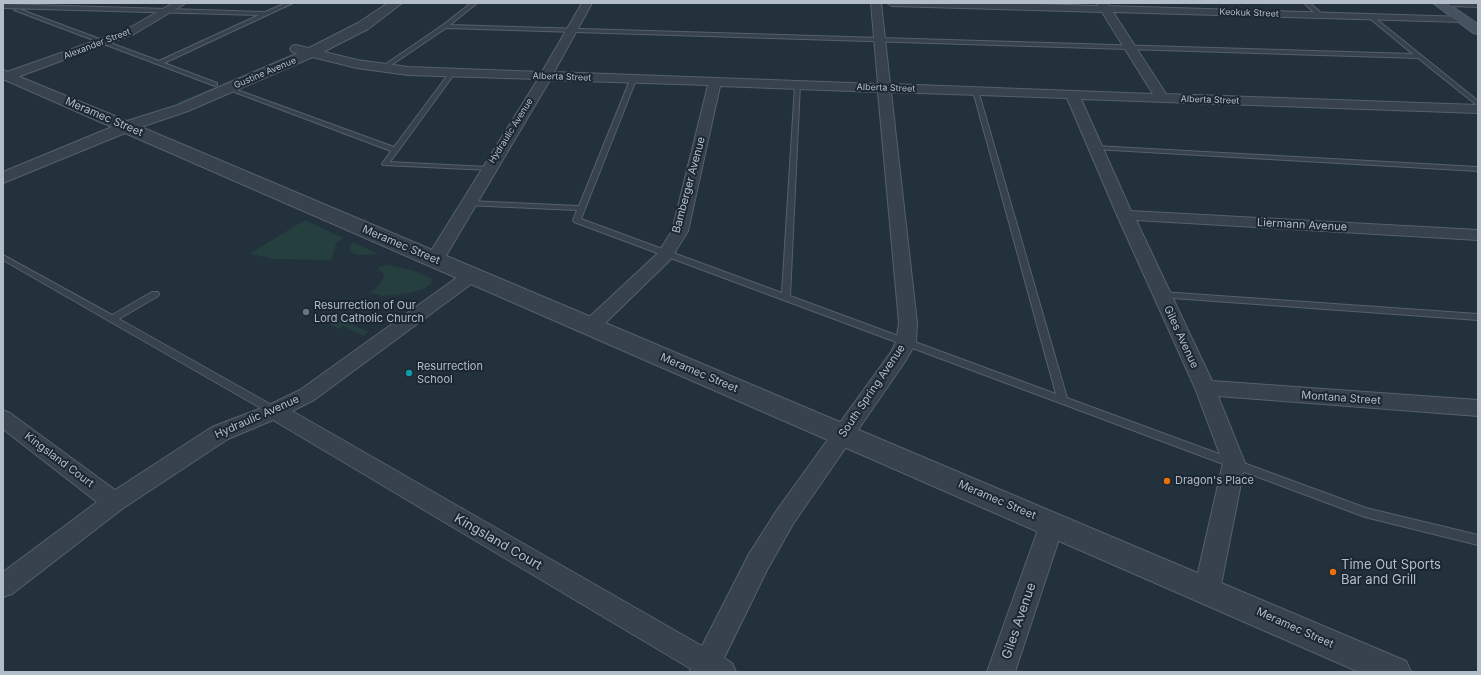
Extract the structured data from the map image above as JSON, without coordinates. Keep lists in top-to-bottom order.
{
  "streets": {
    "street": [
      "Keokuk Street",
      "Alexander Street",
      "Gustine Avenue",
      "Alberta Street",
      "Meramec Street",
      "Hydraulic Avenue",
      "Bamberger Avenue",
      "Liermann Avenue",
      "Giles Avenue",
      "South Spring Avenue",
      "Montana Street",
      "Kingsland Court"
    ]
  },
  "crossings": [
    ["Alexander Street", "Meramec Street"],
    ["Gustine Avenue", "Alberta Street"],
    ["Gustine Avenue", "Meramec Street"],
    ["Alberta Street", "Hydraulic Avenue"],
    ["Alberta Street", "Bamberger Avenue"],
    ["Alberta Street", "Giles Avenue"],
    ["Alberta Street", "South Spring Avenue"],
    ["Meramec Street", "Hydraulic Avenue"],
    ["Meramec Street", "Bamberger Avenue"],
    ["Meramec Street", "Giles Avenue"],
    ["Meramec Street", "South Spring Avenue"],
    ["Hydraulic Avenue", "Kingsland Court"],
    ["Liermann Avenue", "Giles Avenue"],
    ["Giles Avenue", "Montana Street"],
    ["South Spring Avenue", "Kingsland Court"]
  ],
  "places": [
    "Resurrection of Our Lord Catholic Church",
    "Resurrection School",
    "Dragon's Place",
    "Time Out Sports Bar and Grill"
  ]
}
